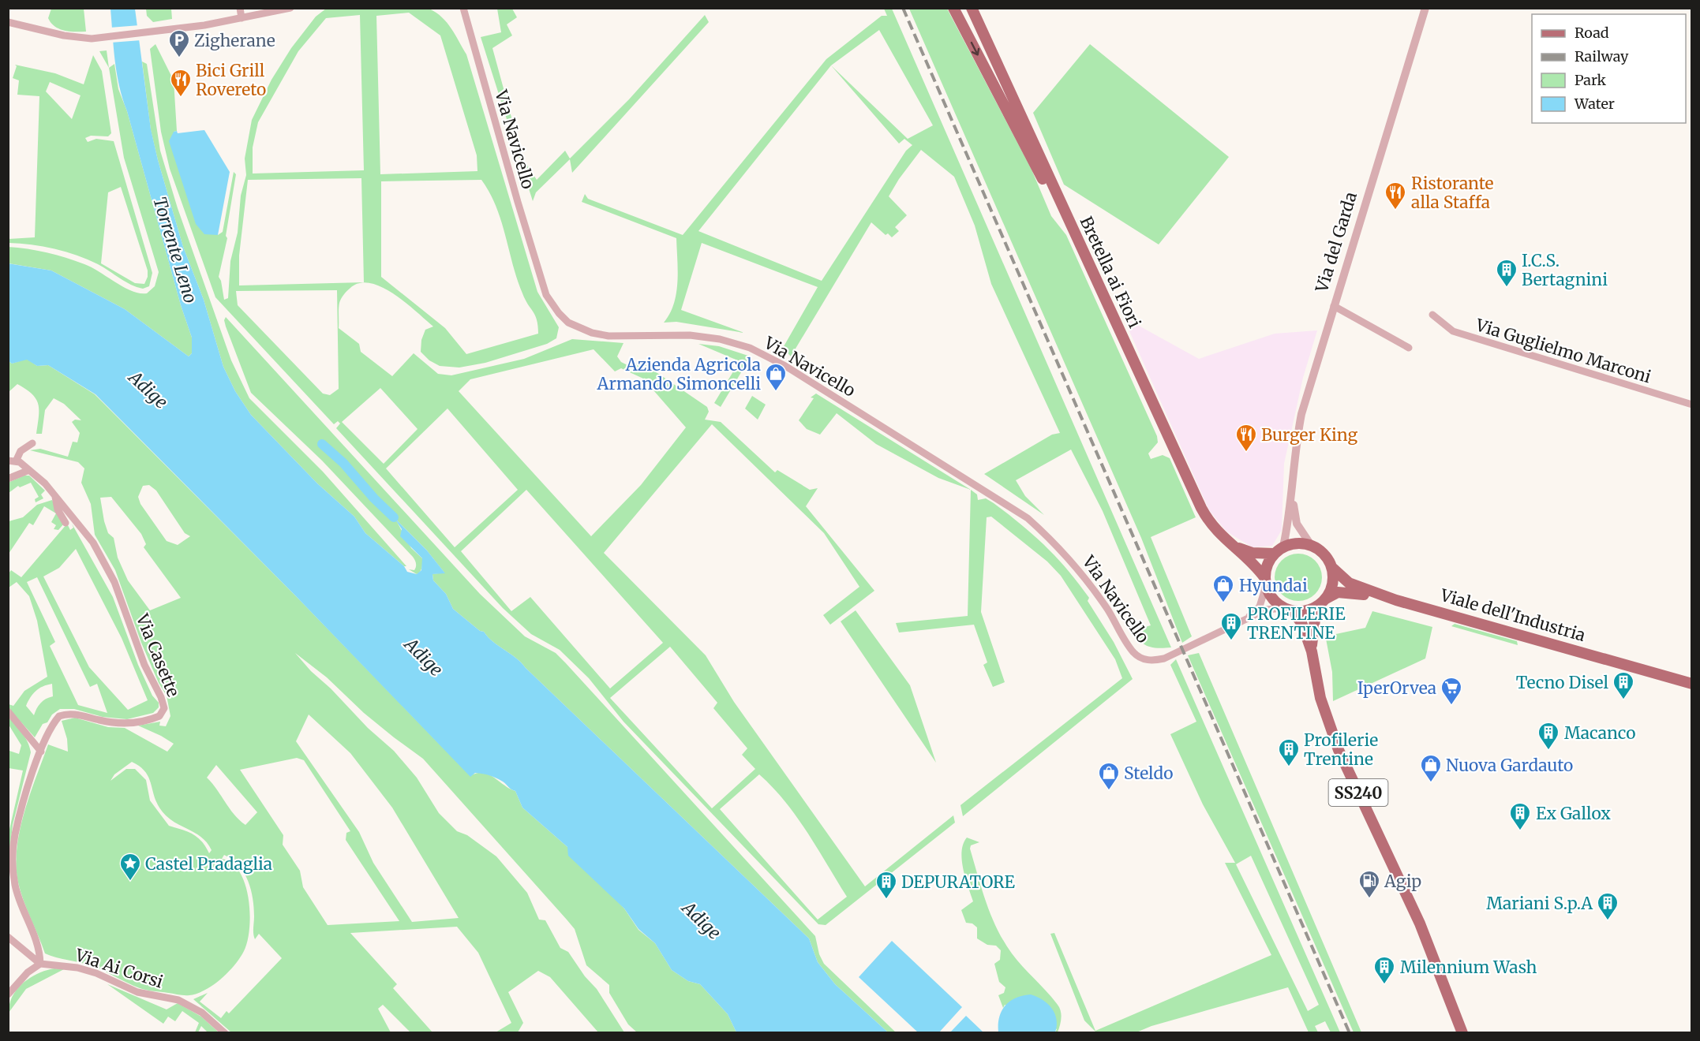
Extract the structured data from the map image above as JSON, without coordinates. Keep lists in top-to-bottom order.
{
  "streets": {
    "main road": [
      "Via del Garda",
      "Bretella ai Fiori",
      "Viale dell'Industria",
      "SS240"
    ],
    "street": [
      "Via Navicello",
      "Via Guglielmo Marconi",
      "Via Casette",
      "Via Ai Corsi"
    ]
  },
  "crossings": [
    ["Via Navicello", "Via del Garda"],
    ["Via Navicello", "Bretella ai Fiori"],
    ["Via Navicello", "Viale dell'Industria"],
    ["Via del Garda", "Bretella ai Fiori"],
    ["Via del Garda", "Viale dell'Industria"],
    ["Bretella ai Fiori", "Viale dell'Industria"]
  ],
  "water": ["Torrente Leno", "Adige"],
  "places": {
    "parking": ["Zigherane"],
    "restaurant": ["Bici Grill Rovereto", "Ristorante alla Staffa", "Burger King"],
    "building": [
      "I.C.S. Bertagnini",
      "PROFILERIE TRENTINE",
      "Tecno Disel",
      "Macanco",
      "Profilerie Trentine",
      "Ex Gallox",
      "DEPURATORE",
      "Mariani S.p.A",
      "Milennium Wash"
    ],
    "shop": [
      "Azienda Agricola Armando Simoncelli",
      "Hyundai",
      "Nuova Gardauto",
      "Steldo"
    ],
    "supermarket": ["IperOrvea"],
    "place": ["Castel Pradaglia"],
    "fuel station": ["Agip"]
  },
  "legend": [
    "Road",
    "Railway",
    "Park",
    "Water"
  ]
}
